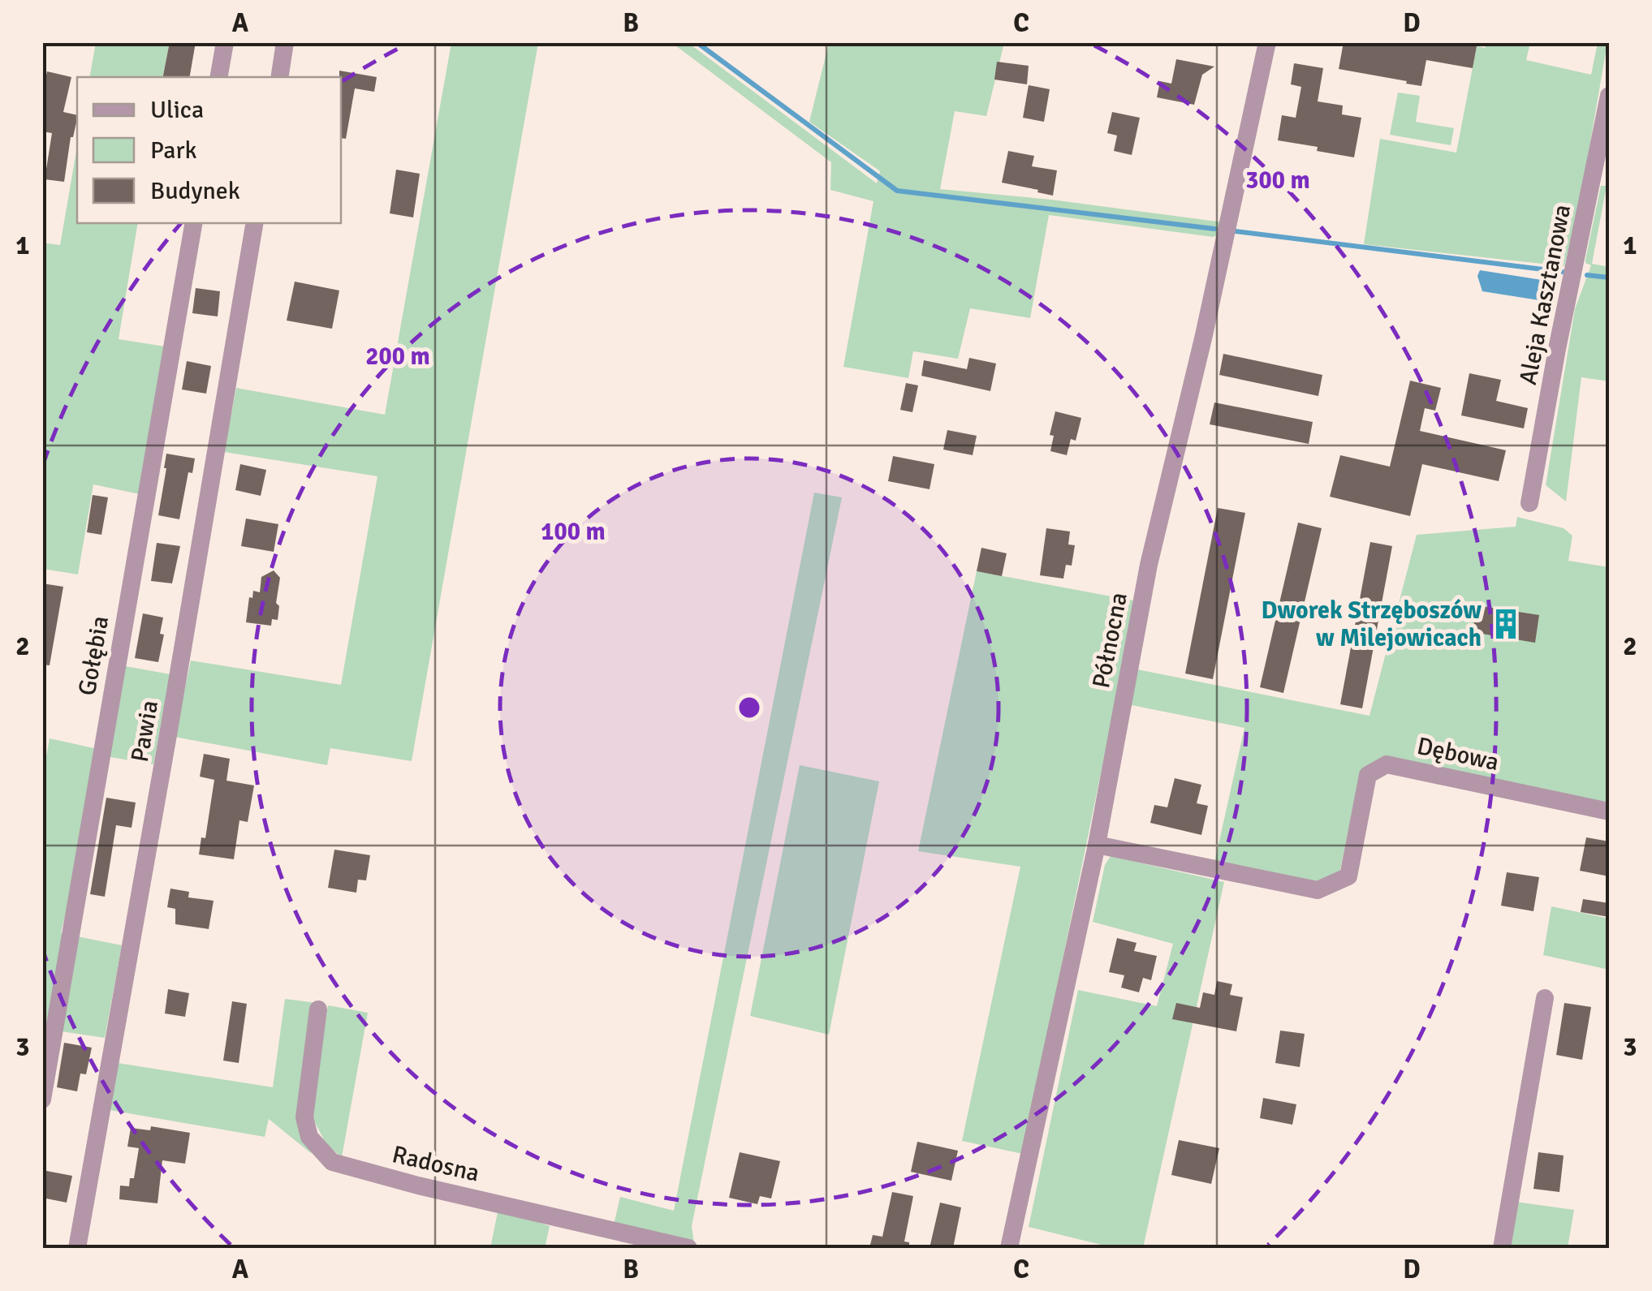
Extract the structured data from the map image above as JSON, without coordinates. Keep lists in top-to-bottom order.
{
  "streets": {
    "street": [
      "Aleja Kasztanowa",
      "Północna",
      "Gołębia",
      "Pawia",
      "Dębowa",
      "Radosna"
    ]
  },
  "crossings": [
    ["Północna", "Dębowa"]
  ],
  "places": {
    "building": ["Dworek Strzęboszów w Milejowicach"]
  },
  "legend": ["Ulica", "Park", "Budynek"],
  "grid": {
    "columns": [
      "A",
      "B",
      "C",
      "D"
    ],
    "rows": ["1", "2", "3"]
  },
  "rings": ["300 m", "200 m", "100 m"]
}
